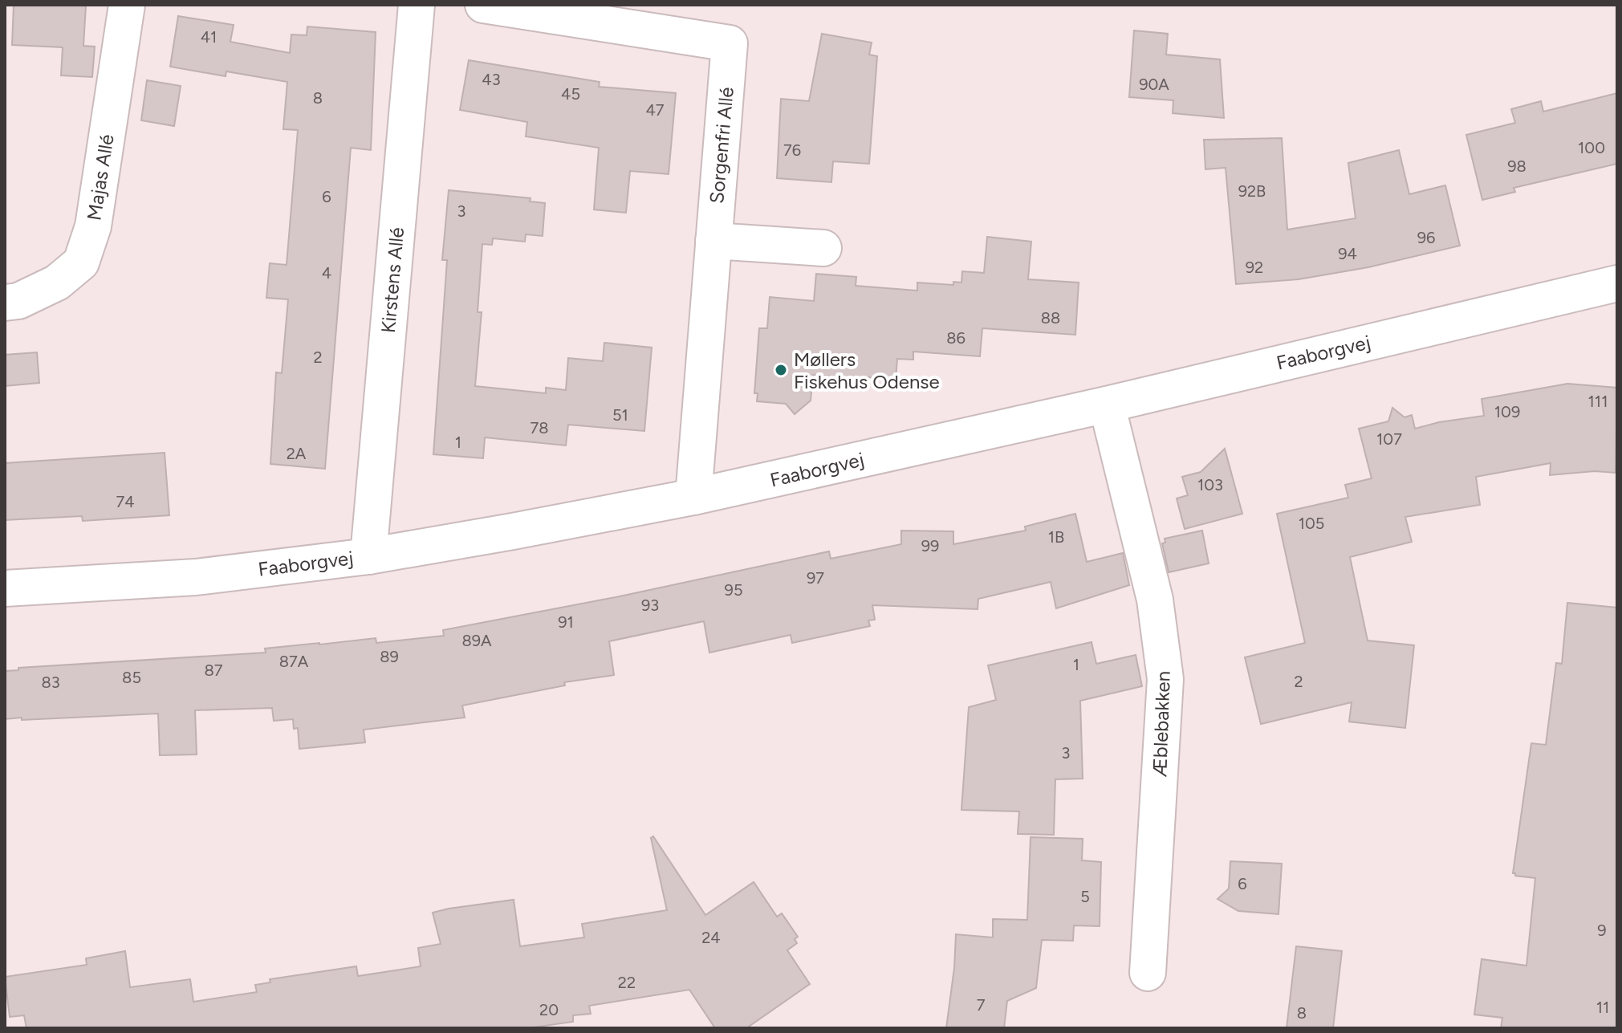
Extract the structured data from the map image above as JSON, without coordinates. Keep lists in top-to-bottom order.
{
  "streets": {
    "street": [
      "Sorgenfri Allé",
      "Majas Allé",
      "Kirstens Allé",
      "Faaborgvej",
      "Æblebakken"
    ]
  },
  "crossings": [
    ["Sorgenfri Allé", "Faaborgvej"],
    ["Kirstens Allé", "Faaborgvej"],
    ["Faaborgvej", "Æblebakken"]
  ],
  "places": ["Møllers Fiskehus Odense"],
  "house_numbers": [
    "41",
    "43",
    "90A",
    "45",
    "8",
    "47",
    "100",
    "76",
    "98",
    "92B",
    "6",
    "3",
    "96",
    "94",
    "92",
    "4",
    "88",
    "86",
    "2",
    "111",
    "109",
    "51",
    "78",
    "107",
    "1",
    "2A",
    "103",
    "74",
    "105",
    "1B",
    "99",
    "97",
    "95",
    "93",
    "91",
    "89A",
    "89",
    "87A",
    "1",
    "87",
    "85",
    "2",
    "83",
    "3",
    "6",
    "5",
    "9",
    "24",
    "22",
    "7",
    "11",
    "20",
    "8"
  ]
}
